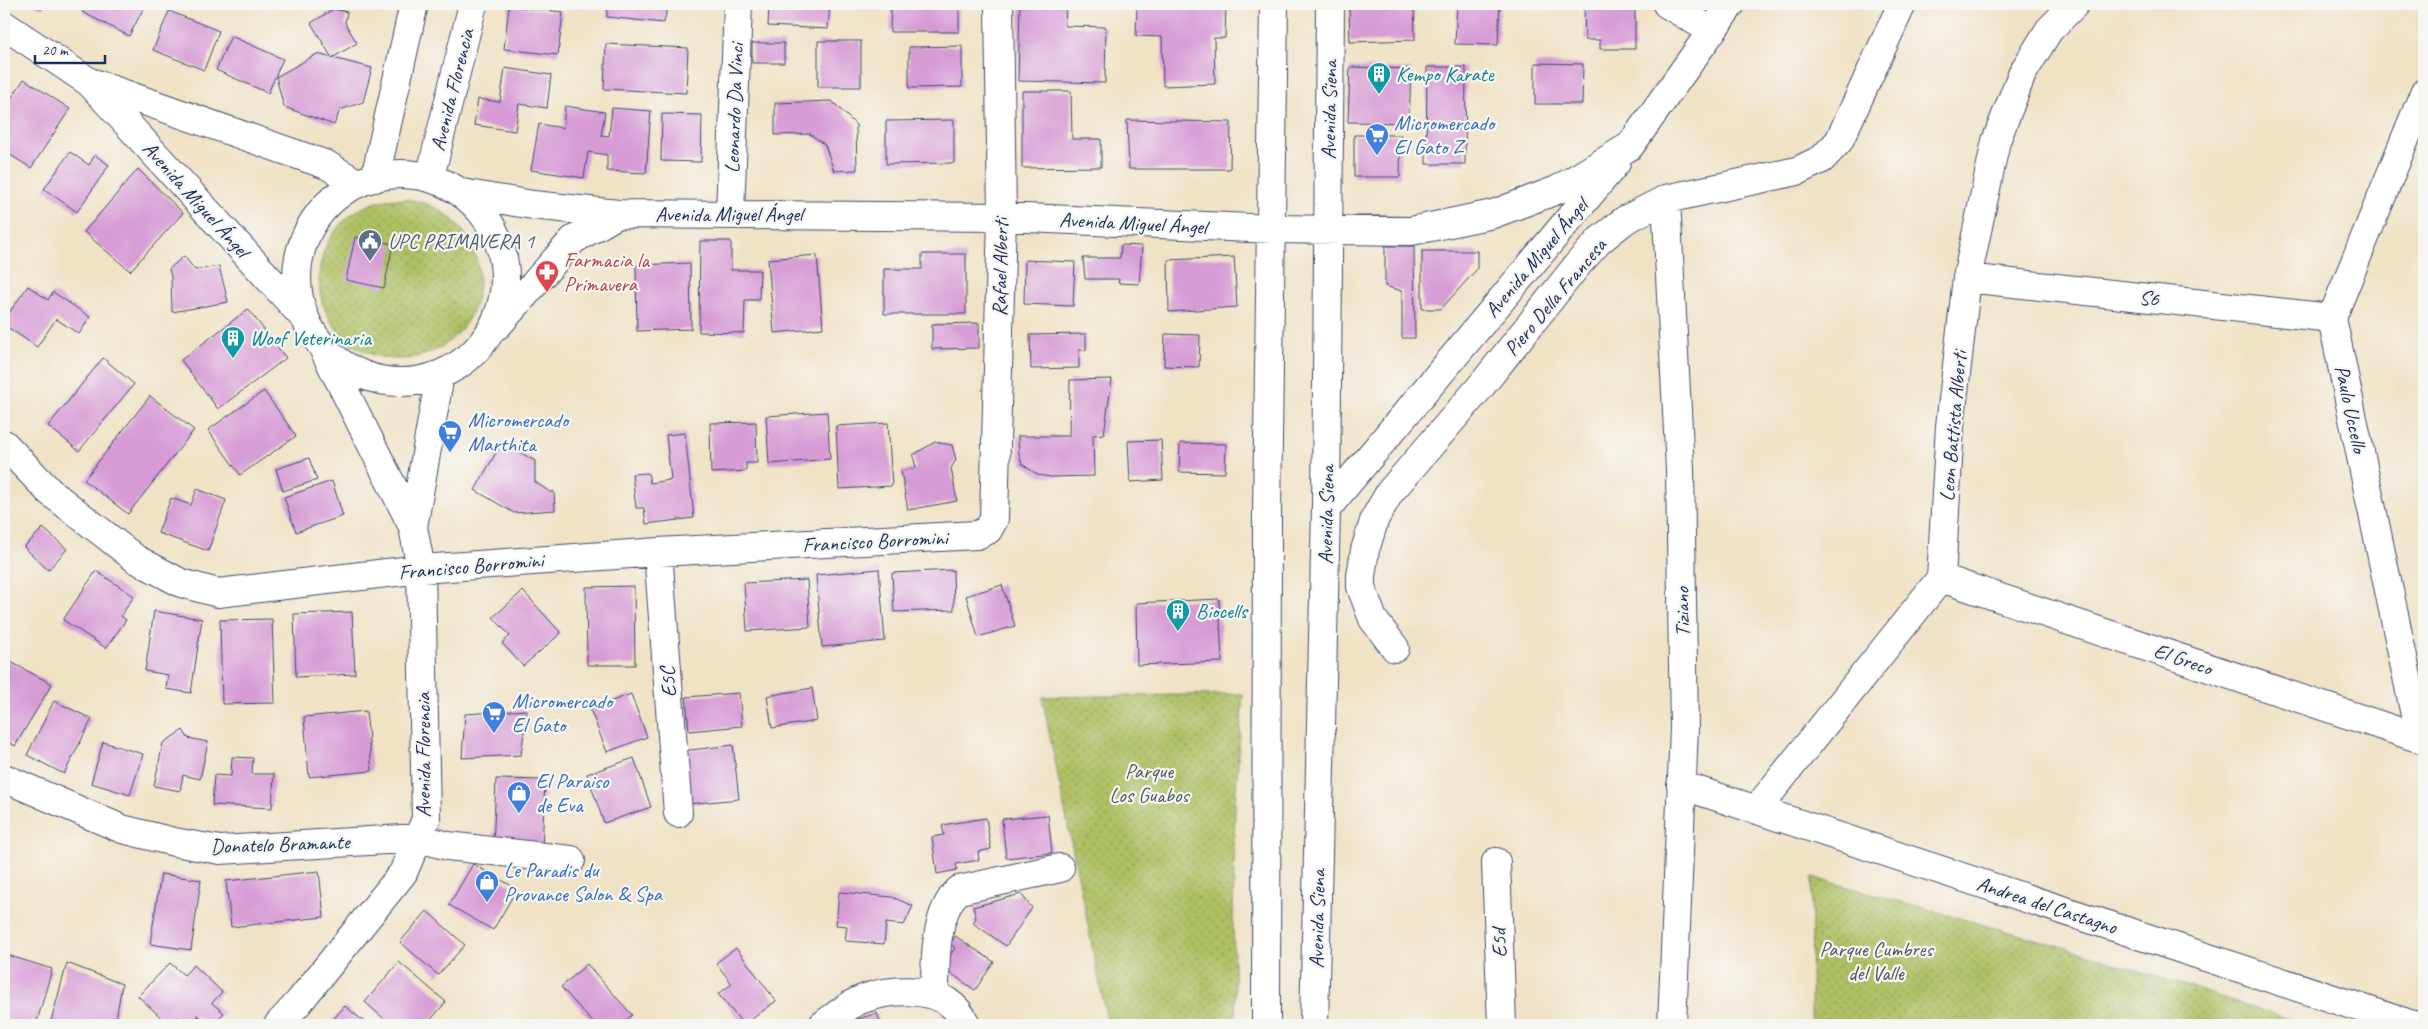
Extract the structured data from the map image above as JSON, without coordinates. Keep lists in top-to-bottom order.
{
  "streets": {
    "street": [
      "Avenida Florencia",
      "Leonardo Da Vinci",
      "Avenida Siena",
      "Avenida Miguel Ángel",
      "Rafael Alberti",
      "Piero Della Francesa",
      "S6",
      "Paulo Uccello",
      "Leon Battista Alberti",
      "Francisco Borromini",
      "Tiziano",
      "El Greco",
      "E5C",
      "Donatelo Bramante",
      "Andrea del Castagno",
      "E5d"
    ]
  },
  "crossings": [
    ["Avenida Florencia", "Avenida Miguel Ángel"],
    ["Avenida Florencia", "Francisco Borromini"],
    ["Avenida Florencia", "Donatelo Bramante"],
    ["Leonardo Da Vinci", "Avenida Miguel Ángel"],
    ["Avenida Siena", "Avenida Miguel Ángel"],
    ["Avenida Miguel Ángel", "Rafael Alberti"],
    ["Rafael Alberti", "Francisco Borromini"],
    ["Piero Della Francesa", "Tiziano"],
    ["S6", "Paulo Uccello"],
    ["S6", "Leon Battista Alberti"],
    ["Paulo Uccello", "El Greco"],
    ["Leon Battista Alberti", "El Greco"],
    ["Francisco Borromini", "E5C"],
    ["Tiziano", "Andrea del Castagno"]
  ],
  "parks": ["Parque Los Guabos", "Parque Cumbres del Valle"],
  "places": {
    "building": ["Kempo Karate", "Woof Veterinaria", "Biocells"],
    "supermarket": ["Micromercado El Gato Z", "Micromercado Marthita", "Micromercado El Gato"],
    "public building": ["UPC PRIMAVERA 1"],
    "pharmacy": ["Farmacia la Primavera"],
    "shop": ["El Paraiso de Eva", "Le Paradis du Provance Salon & Spa"]
  },
  "scale_bar": "20 m"
}
